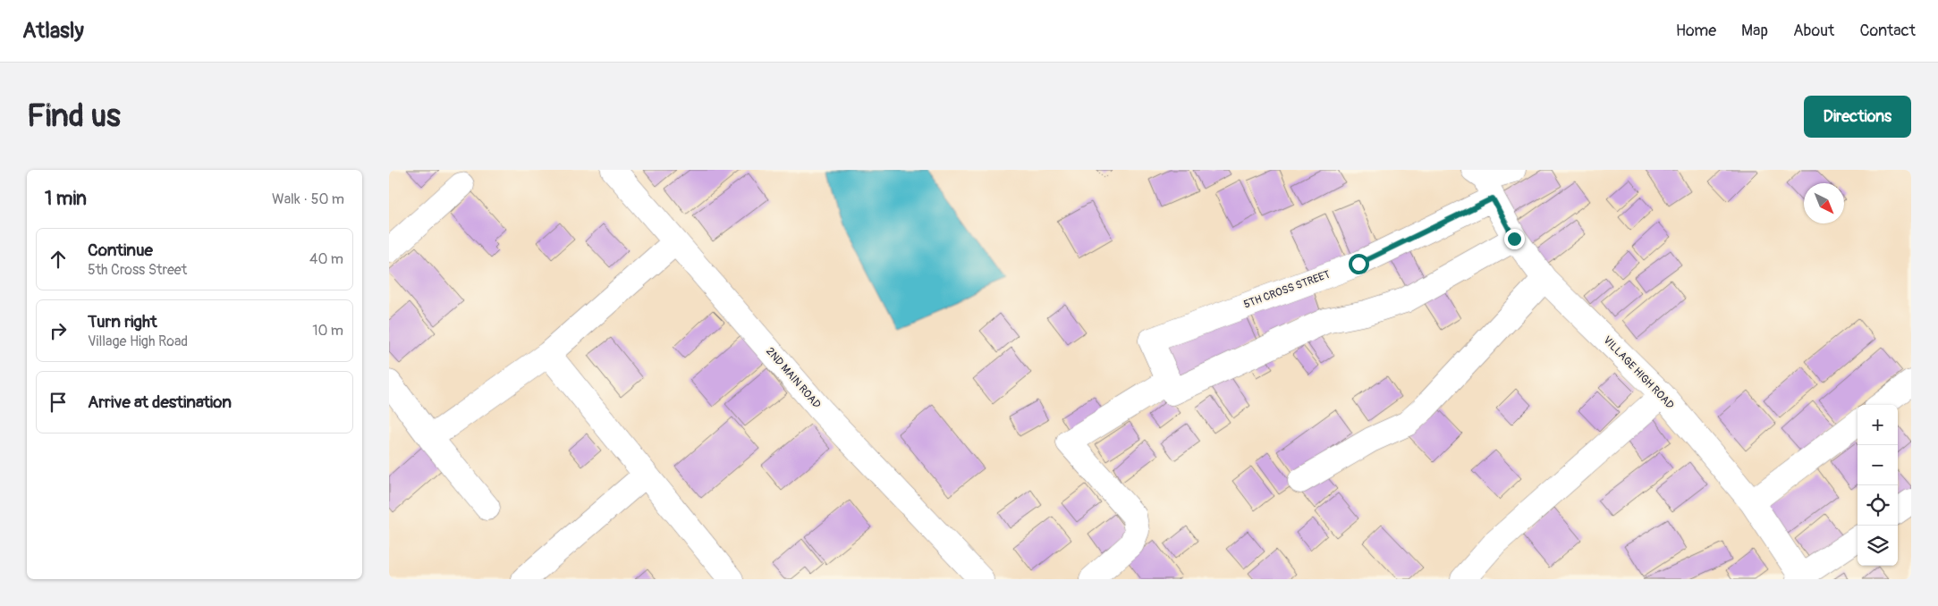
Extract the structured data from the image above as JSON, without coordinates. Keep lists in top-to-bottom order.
{
  "streets": {
    "street": ["5TH CROSS STREET", "VILLAGE HIGH ROAD", "2ND MAIN ROAD"]
  },
  "crossings": [
    ["5TH CROSS STREET", "VILLAGE HIGH ROAD"]
  ],
  "north": "bottom right",
  "page": {
    "header": "Atlasly",
    "nav": [
      "Home",
      "Map",
      "About",
      "Contact"
    ],
    "buttons": "Directions",
    "title": "Find us",
    "heading": ["1 min", "Walk · 50 m"],
    "list": [
      ["Continue", "5th Cross Street", "40 m"],
      ["Turn right", "Village High Road", "10 m"],
      "Arrive at destination"
    ],
    "map_buttons": ["+", "−"]
  }
}
